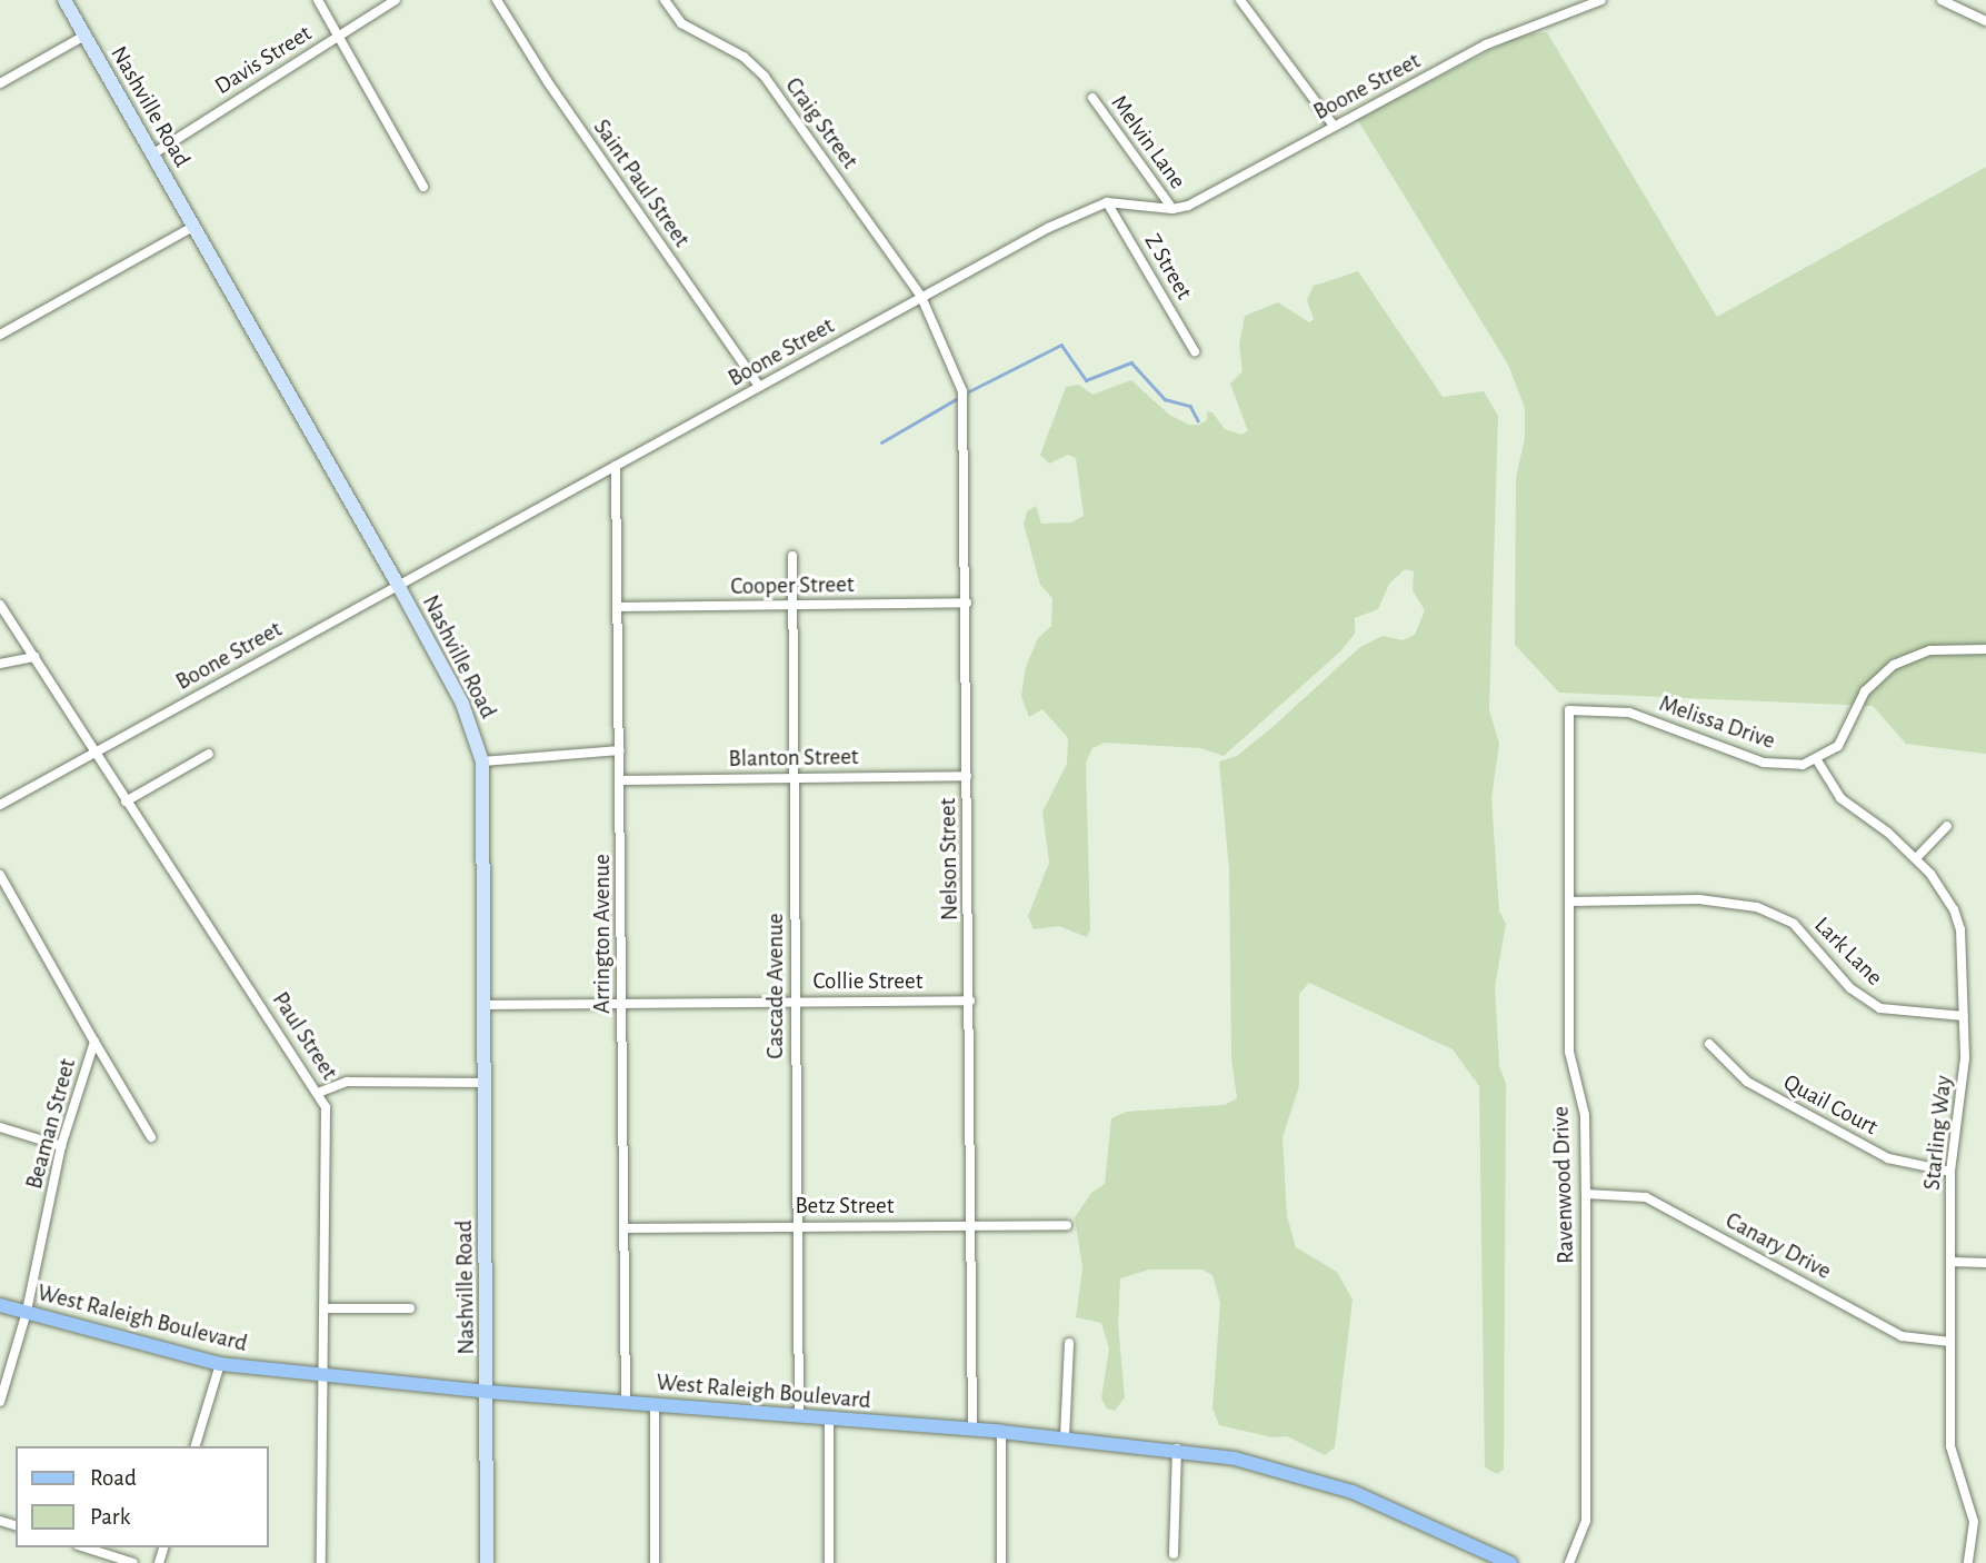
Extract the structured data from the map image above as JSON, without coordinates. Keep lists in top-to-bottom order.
{
  "streets": {
    "main road": ["Nashville Road", "West Raleigh Boulevard"],
    "street": [
      "Davis Street",
      "Boone Street",
      "Craig Street",
      "Melvin Lane",
      "Saint Paul Street",
      "Z Street",
      "Cooper Street",
      "Melissa Drive",
      "Blanton Street",
      "Nelson Street",
      "Arrington Avenue",
      "Lark Lane",
      "Collie Street",
      "Cascade Avenue",
      "Paul Street",
      "Quail Court",
      "Beaman Street",
      "Starling Way",
      "Ravenwood Drive",
      "Betz Street",
      "Canary Drive"
    ]
  },
  "crossings": [
    ["Davis Street", "Nashville Road"],
    ["Boone Street", "Nashville Road"],
    ["Boone Street", "Craig Street"],
    ["Boone Street", "Melvin Lane"],
    ["Boone Street", "Saint Paul Street"],
    ["Boone Street", "Z Street"],
    ["Boone Street", "Nelson Street"],
    ["Boone Street", "Arrington Avenue"],
    ["Boone Street", "Paul Street"],
    ["Nashville Road", "Collie Street"],
    ["Nashville Road", "West Raleigh Boulevard"],
    ["Craig Street", "Nelson Street"],
    ["Cooper Street", "Nelson Street"],
    ["Cooper Street", "Arrington Avenue"],
    ["Cooper Street", "Cascade Avenue"],
    ["Melissa Drive", "Starling Way"],
    ["Melissa Drive", "Ravenwood Drive"],
    ["Blanton Street", "Nelson Street"],
    ["Blanton Street", "Arrington Avenue"],
    ["Blanton Street", "Cascade Avenue"],
    ["Nelson Street", "Collie Street"],
    ["Nelson Street", "Betz Street"],
    ["Nelson Street", "West Raleigh Boulevard"],
    ["Arrington Avenue", "Collie Street"],
    ["Arrington Avenue", "Betz Street"],
    ["Arrington Avenue", "West Raleigh Boulevard"],
    ["Lark Lane", "Starling Way"],
    ["Lark Lane", "Ravenwood Drive"],
    ["Collie Street", "Cascade Avenue"],
    ["Cascade Avenue", "Betz Street"],
    ["Cascade Avenue", "West Raleigh Boulevard"],
    ["Paul Street", "West Raleigh Boulevard"],
    ["Quail Court", "Starling Way"],
    ["Beaman Street", "West Raleigh Boulevard"],
    ["Starling Way", "Canary Drive"],
    ["Ravenwood Drive", "Canary Drive"]
  ],
  "legend": ["Road", "Park"]
}
